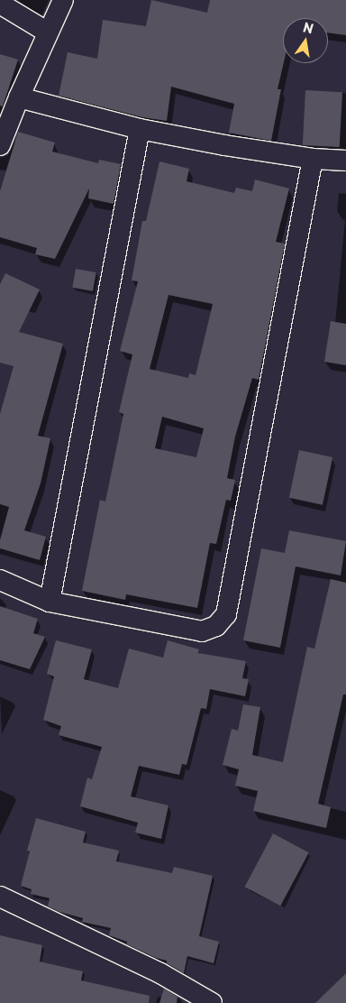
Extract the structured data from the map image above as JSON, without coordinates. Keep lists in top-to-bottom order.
{
  "north": "top"
}
